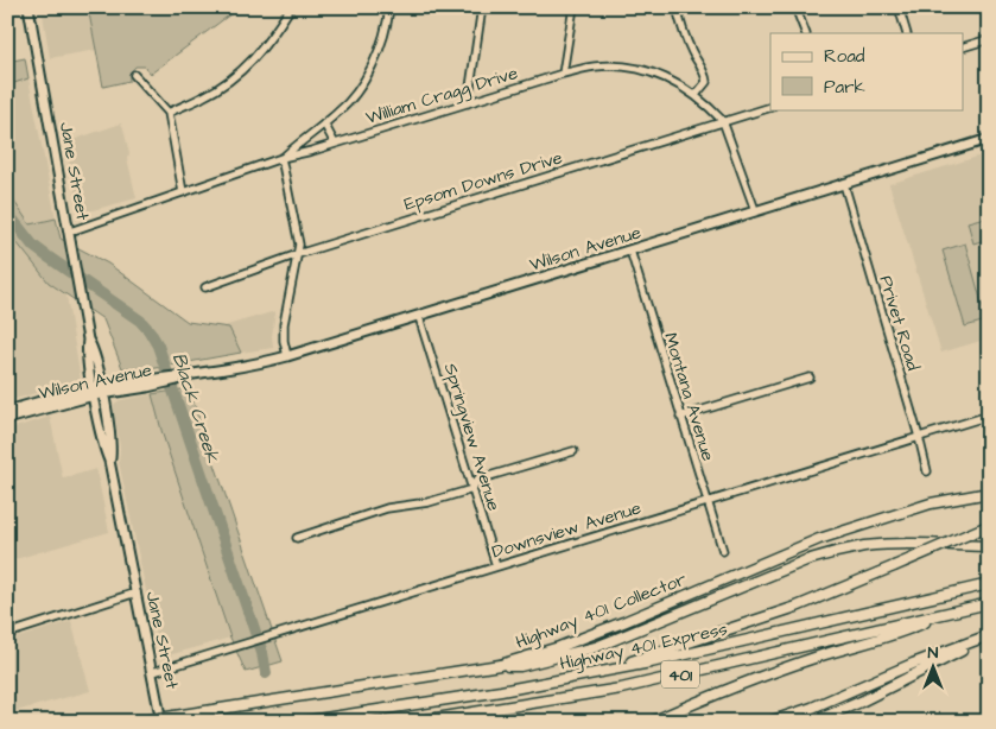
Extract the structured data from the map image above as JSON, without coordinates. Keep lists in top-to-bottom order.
{
  "streets": {
    "highway": ["Highway 401 Collector", "Highway 401 Express", "401"],
    "main road": ["Jane Street", "Wilson Avenue"],
    "street": [
      "William Cragg Drive",
      "Epsom Downs Drive",
      "Privet Road",
      "Montana Avenue",
      "Springview Avenue",
      "Downsview Avenue"
    ]
  },
  "crossings": [
    ["William Cragg Drive", "Jane Street"],
    ["William Cragg Drive", "Epsom Downs Drive"],
    ["William Cragg Drive", "Wilson Avenue"],
    ["Jane Street", "Wilson Avenue"],
    ["Jane Street", "Downsview Avenue"],
    ["Wilson Avenue", "Privet Road"],
    ["Wilson Avenue", "Montana Avenue"],
    ["Wilson Avenue", "Springview Avenue"],
    ["Privet Road", "Downsview Avenue"],
    ["Montana Avenue", "Downsview Avenue"],
    ["Springview Avenue", "Downsview Avenue"]
  ],
  "water": ["Black Creek"],
  "legend": ["Road", "Park"],
  "north": "top"
}
